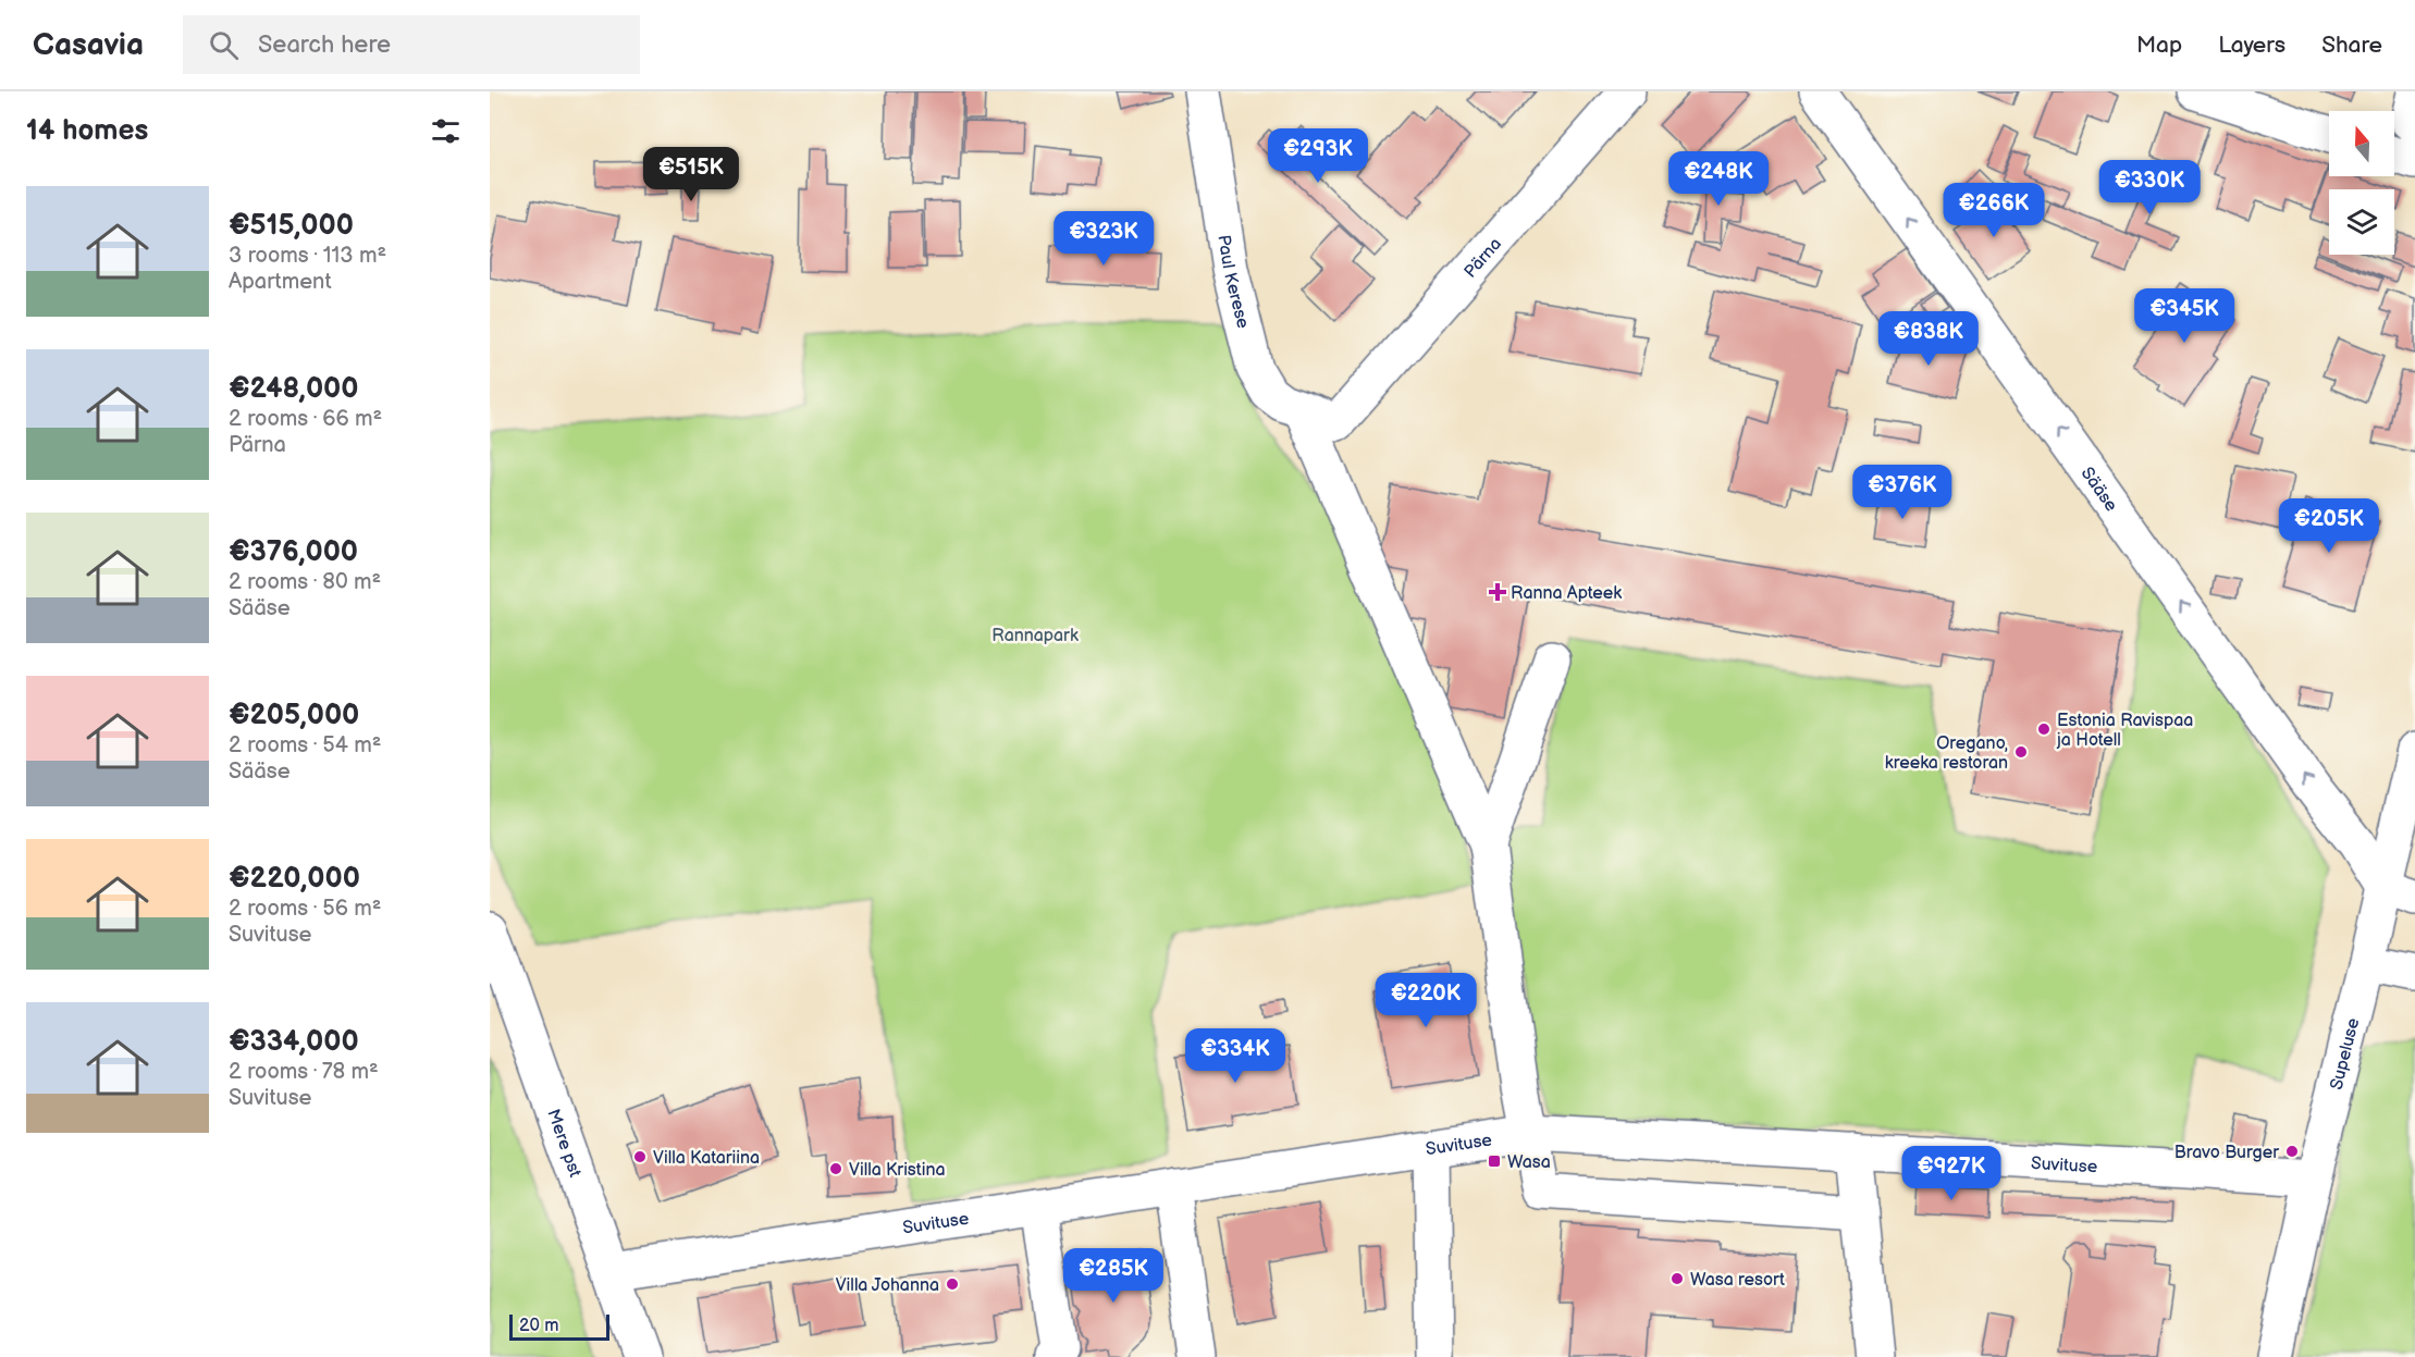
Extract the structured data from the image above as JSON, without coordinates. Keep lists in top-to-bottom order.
{
  "streets": {
    "street": [
      "Pärna",
      "Paul Kerese",
      "Sääse",
      "Supeluse",
      "Mere pst",
      "Suvituse"
    ]
  },
  "crossings": [
    ["Pärna", "Paul Kerese"],
    ["Sääse", "Supeluse"],
    ["Supeluse", "Suvituse"],
    ["Mere pst", "Suvituse"]
  ],
  "one_way": ["Sääse"],
  "parks": ["Rannapark"],
  "places": {
    "health": ["Ranna Apteek"],
    "other": [
      "Estonia Ravispaa ja Hotell",
      "Oregano, kreeka restoran",
      "Bravo Burger",
      "Villa Katariina",
      "Villa Kristina",
      "Wasa resort",
      "Villa Johanna"
    ],
    "transit": ["Wasa"]
  },
  "scale_bar": "20 m",
  "north": "top",
  "page": {
    "header": "Casavia",
    "search": "Search here",
    "nav": ["Map", "Layers", "Share"],
    "heading": "14 homes",
    "price": [
      "€293K",
      "€515K",
      "€248K",
      "€330K",
      "€266K",
      "€323K",
      "€345K",
      "€838K",
      "€376K",
      "€205K",
      "€220K",
      "€334K",
      "€927K",
      "€285K"
    ],
    "list": [
      {
        "name": "€515,000",
        "note": "3 rooms · 113 m² · Apartment"
      },
      {
        "name": "€248,000",
        "note": "2 rooms · 66 m² · Pärna"
      },
      {
        "name": "€376,000",
        "note": "2 rooms · 80 m² · Sääse"
      },
      {
        "name": "€205,000",
        "note": "2 rooms · 54 m² · Sääse"
      },
      {
        "name": "€220,000",
        "note": "2 rooms · 56 m² · Suvituse"
      },
      {
        "name": "€334,000",
        "note": "2 rooms · 78 m² · Suvituse"
      }
    ],
    "scale": "20 m"
  }
}
